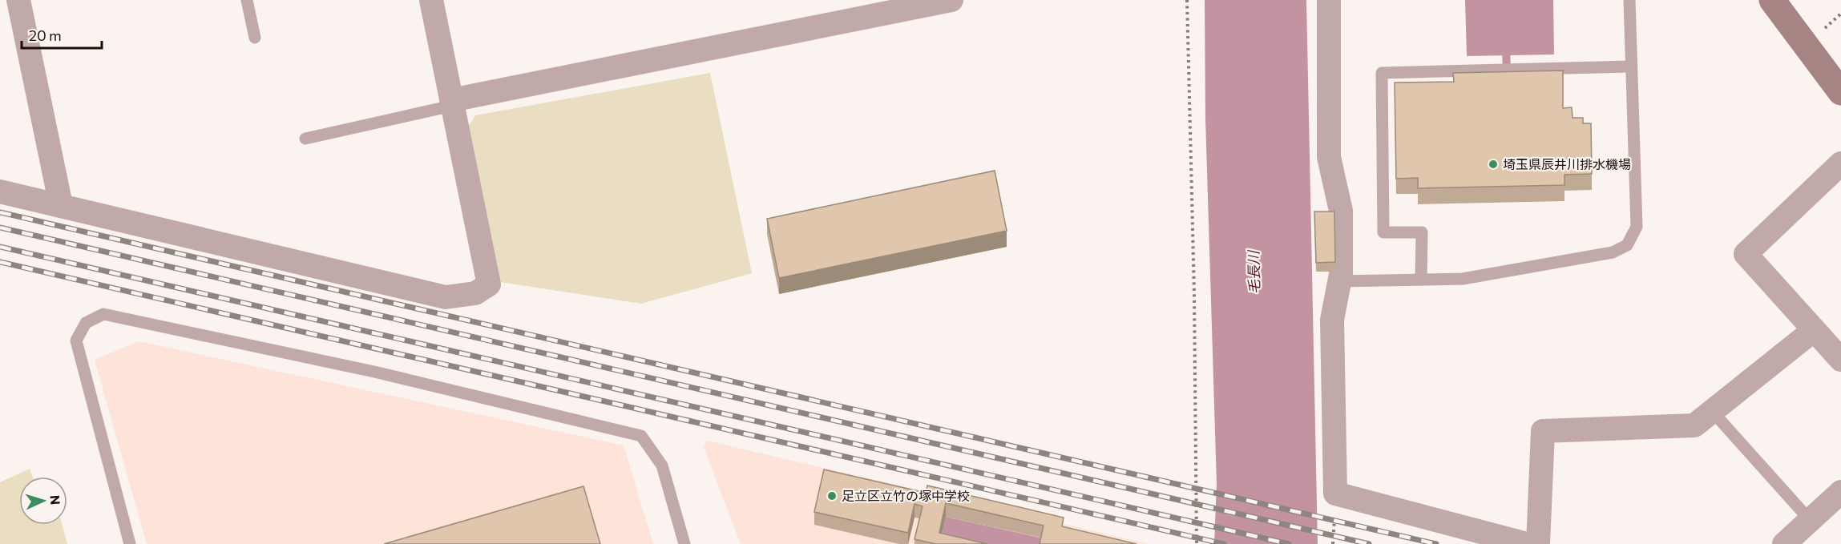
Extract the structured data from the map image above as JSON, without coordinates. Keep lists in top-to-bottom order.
{
  "water": ["毛長川"],
  "places": ["埼玉県辰井川排水機場", "足立区立竹の塚中学校"],
  "scale_bar": "20 m",
  "north": "right"
}
